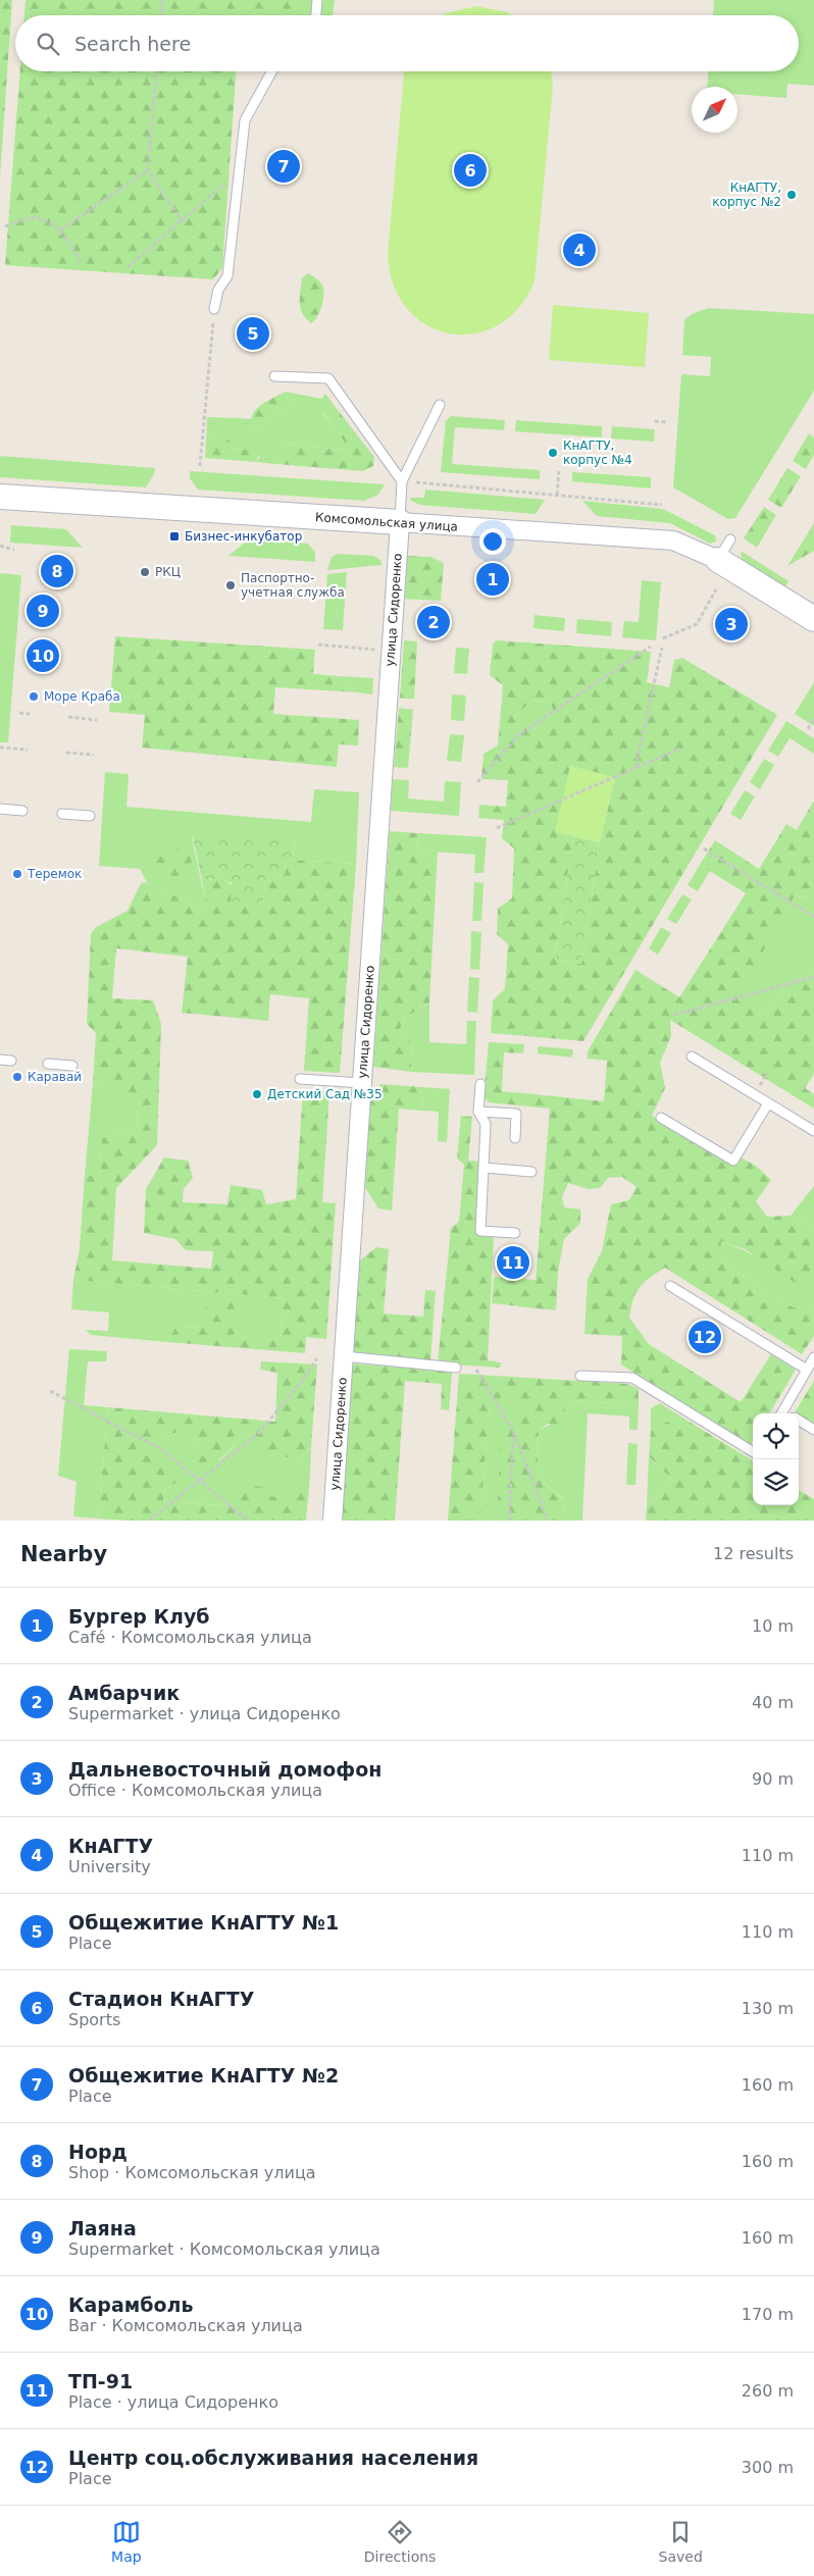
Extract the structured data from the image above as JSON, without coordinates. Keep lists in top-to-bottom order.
{
  "streets": {
    "street": ["Комсомольская улица", "улица Сидоренко"]
  },
  "crossings": [
    ["Комсомольская улица", "улица Сидоренко"]
  ],
  "places": {
    "other": [
      "КнАГТУ, корпус №2",
      "КнАГТУ, корпус №4",
      "РКЦ",
      "Паспортно- учетная служба",
      "Море Краба",
      "Теремок",
      "Каравай",
      "Детский Сад №35"
    ],
    "transit": ["Бизнес-инкубатор"]
  },
  "north": "top right",
  "page": {
    "search": "Search here",
    "pins": [
      "7",
      "6",
      "4",
      "5",
      "8",
      "1",
      "9",
      "2",
      "3",
      "10",
      "11",
      "12"
    ],
    "heading": ["Nearby", "12 results"],
    "list": [
      {
        "mark": "1",
        "name": "Бургер Клуб",
        "note": "Café · Комсомольская улица",
        "value": "10 m"
      },
      {
        "mark": "2",
        "name": "Амбарчик",
        "note": "Supermarket · улица Сидоренко",
        "value": "40 m"
      },
      {
        "mark": "3",
        "name": "Дальневосточный домофон",
        "note": "Office · Комсомольская улица",
        "value": "90 m"
      },
      {
        "mark": "4",
        "name": "КнАГТУ",
        "note": "University",
        "value": "110 m"
      },
      {
        "mark": "5",
        "name": "Общежитие КнАГТУ №1",
        "note": "Place",
        "value": "110 m"
      },
      {
        "mark": "6",
        "name": "Стадион КнАГТУ",
        "note": "Sports",
        "value": "130 m"
      },
      {
        "mark": "7",
        "name": "Общежитие КнАГТУ №2",
        "note": "Place",
        "value": "160 m"
      },
      {
        "mark": "8",
        "name": "Норд",
        "note": "Shop · Комсомольская улица",
        "value": "160 m"
      },
      {
        "mark": "9",
        "name": "Лаяна",
        "note": "Supermarket · Комсомольская улица",
        "value": "160 m"
      },
      {
        "mark": "10",
        "name": "Карамболь",
        "note": "Bar · Комсомольская улица",
        "value": "170 m"
      },
      {
        "mark": "11",
        "name": "ТП-91",
        "note": "Place · улица Сидоренко",
        "value": "260 m"
      },
      {
        "mark": "12",
        "name": "Центр соц.обслуживания населения",
        "note": "Place",
        "value": "300 m"
      }
    ],
    "nav": ["Map", "Directions", "Saved"]
  }
}
